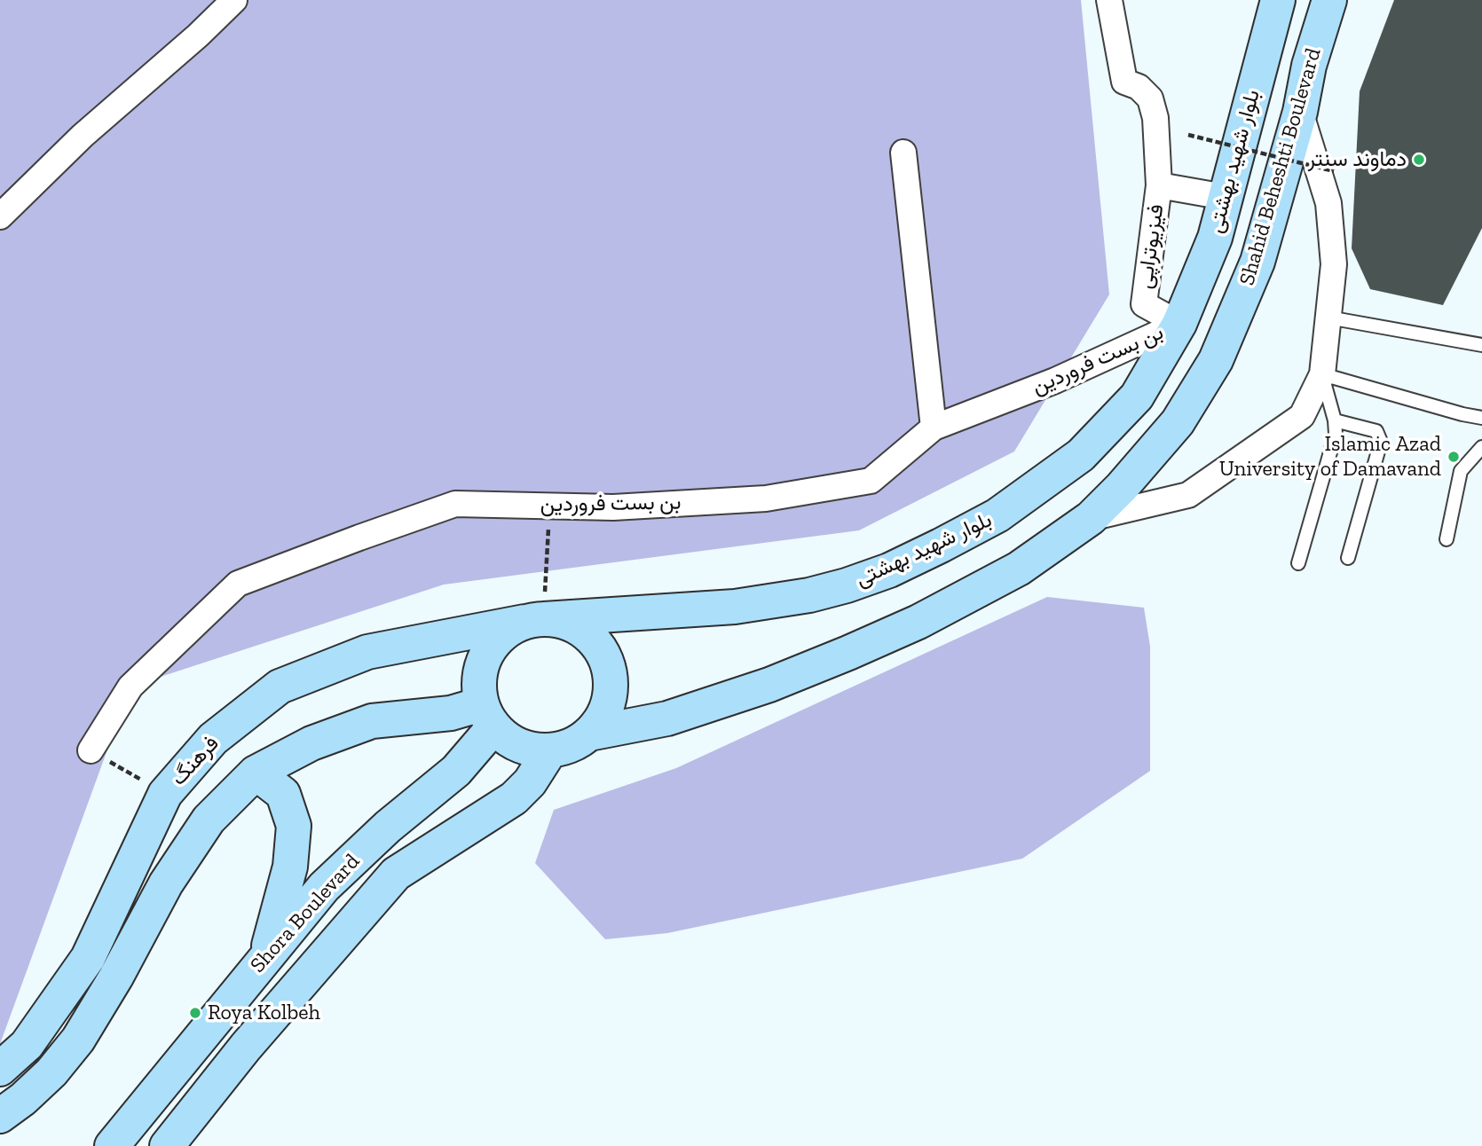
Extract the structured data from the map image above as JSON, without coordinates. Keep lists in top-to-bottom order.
{
  "streets": {
    "main road": [
      "بلوار شهید بهشتی",
      "Shahid Beheshti Boulevard",
      "فرهنگ",
      "Shora Boulevard"
    ],
    "street": ["فیزیوتراپی", "بن بست فروردین"]
  },
  "crossings": [
    ["بلوار شهید بهشتی", "Shahid Beheshti Boulevard"],
    ["بلوار شهید بهشتی", "فیزیوتراپی"],
    ["بلوار شهید بهشتی", "بن بست فروردین"],
    ["بلوار شهید بهشتی", "فرهنگ"],
    ["بلوار شهید بهشتی", "Shora Boulevard"],
    ["Shahid Beheshti Boulevard", "فرهنگ"],
    ["Shahid Beheshti Boulevard", "Shora Boulevard"],
    ["فیزیوتراپی", "بن بست فروردین"],
    ["فرهنگ", "Shora Boulevard"]
  ],
  "places": ["دماوند سنتر", "Islamic Azad University of Damavand", "Roya Kolbeh"]
}
